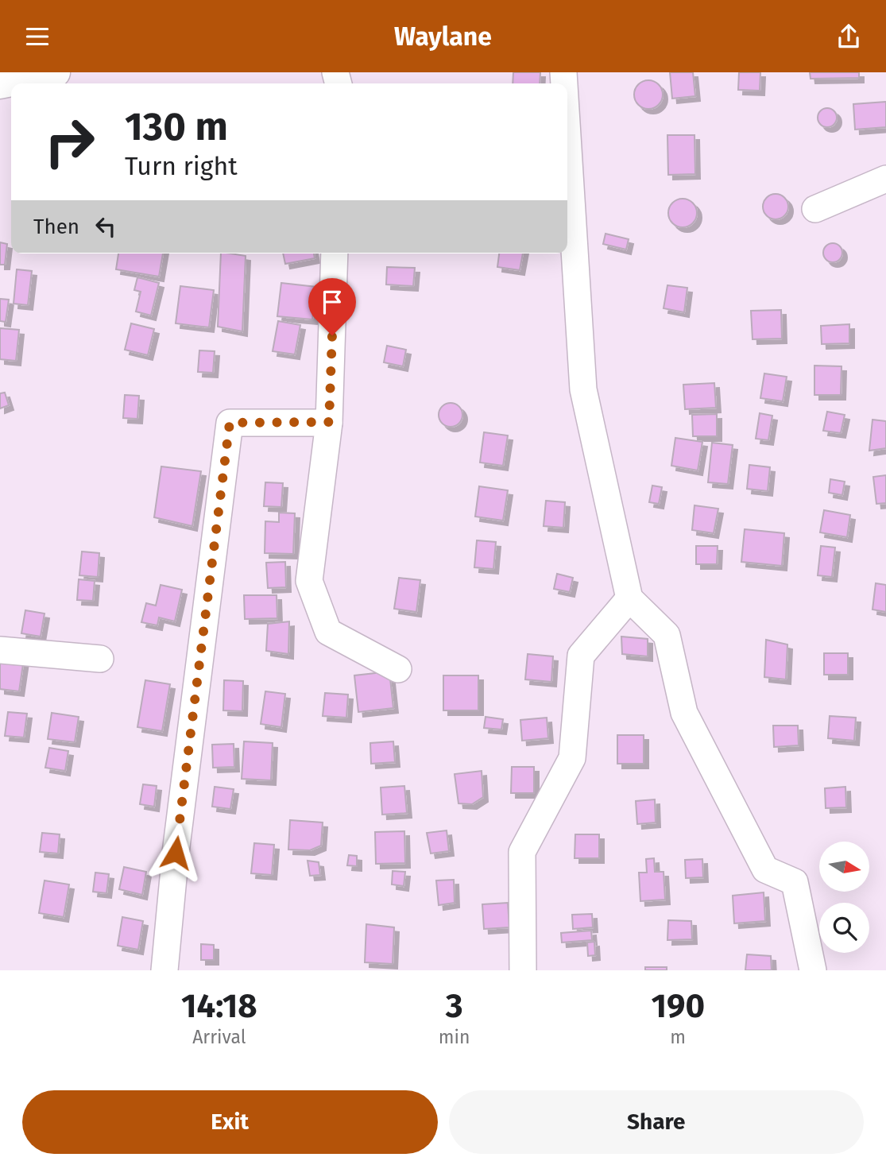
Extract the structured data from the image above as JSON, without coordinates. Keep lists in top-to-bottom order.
{
  "north": "right",
  "page": {
    "header": "Waylane",
    "turn": ["130 m", "Turn right"],
    "then": "Then",
    "eta": [
      "14:18",
      "Arrival",
      "3",
      "min",
      "190",
      "m"
    ],
    "buttons": ["Exit", "Share"]
  }
}
